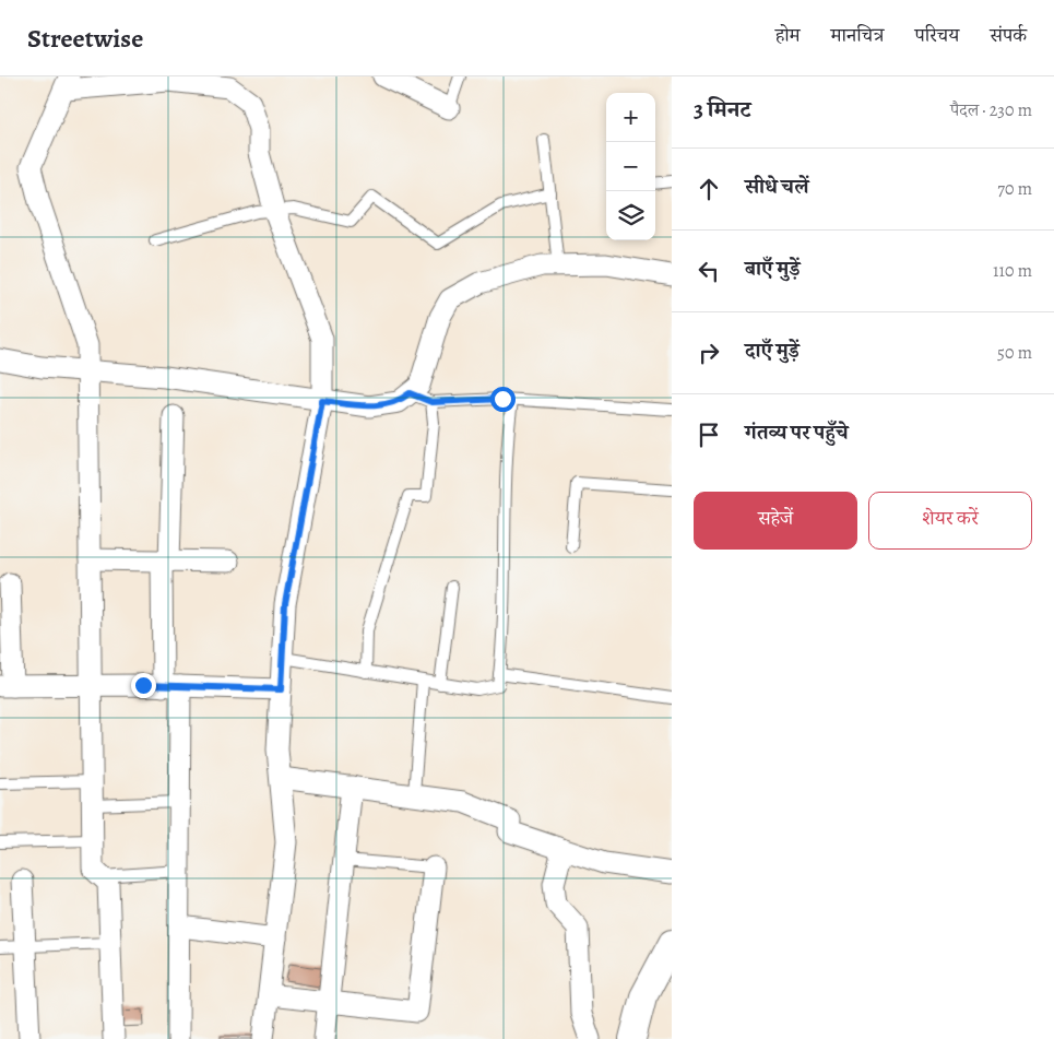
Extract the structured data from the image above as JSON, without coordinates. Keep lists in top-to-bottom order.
{
  "page": {
    "header": "Streetwise",
    "nav": [
      "होम",
      "मानचित्र",
      "परिचय",
      "संपर्क"
    ],
    "heading": ["3 मिनट", "पैदल · 230 m"],
    "map_buttons": ["+", "−"],
    "list": [
      ["सीधे चलें", "70 m"],
      ["बाएँ मुड़ें", "110 m"],
      ["दाएँ मुड़ें", "50 m"],
      "गंतव्य पर पहुँचे"
    ],
    "buttons": ["सहेजें", "शेयर करें"]
  }
}
